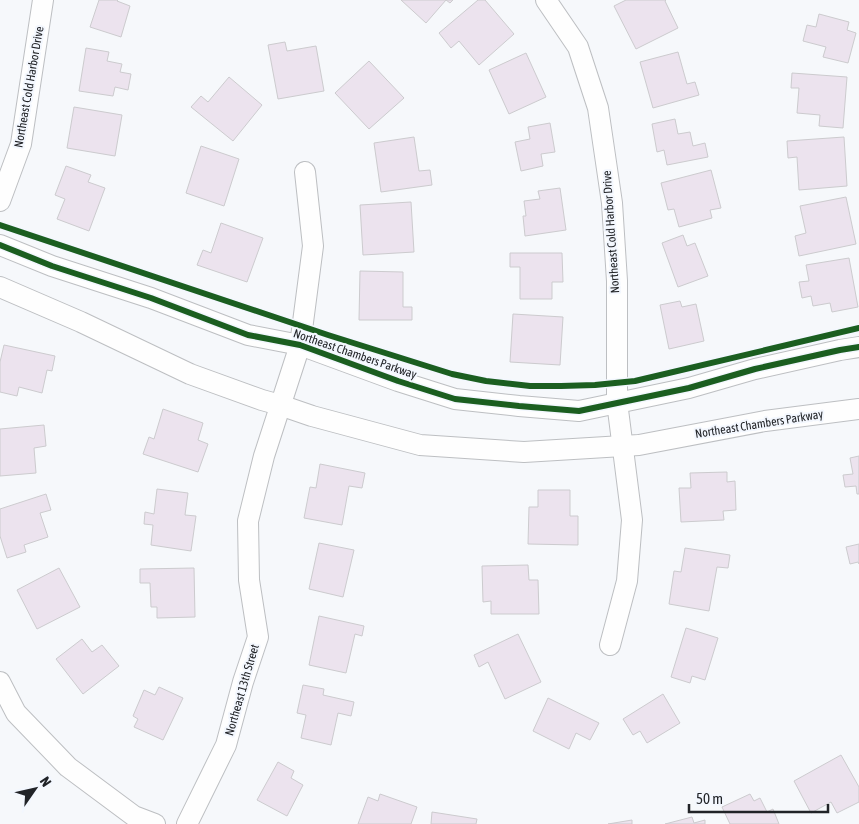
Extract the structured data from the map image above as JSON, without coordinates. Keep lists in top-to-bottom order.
{
  "streets": {
    "street": ["Northeast Cold Harbor Drive", "Northeast Chambers Parkway", "Northeast 13th Street"]
  },
  "crossings": [
    ["Northeast Cold Harbor Drive", "Northeast Chambers Parkway"],
    ["Northeast Chambers Parkway", "Northeast 13th Street"]
  ],
  "scale_bar": "50 m",
  "north": "top right"
}
